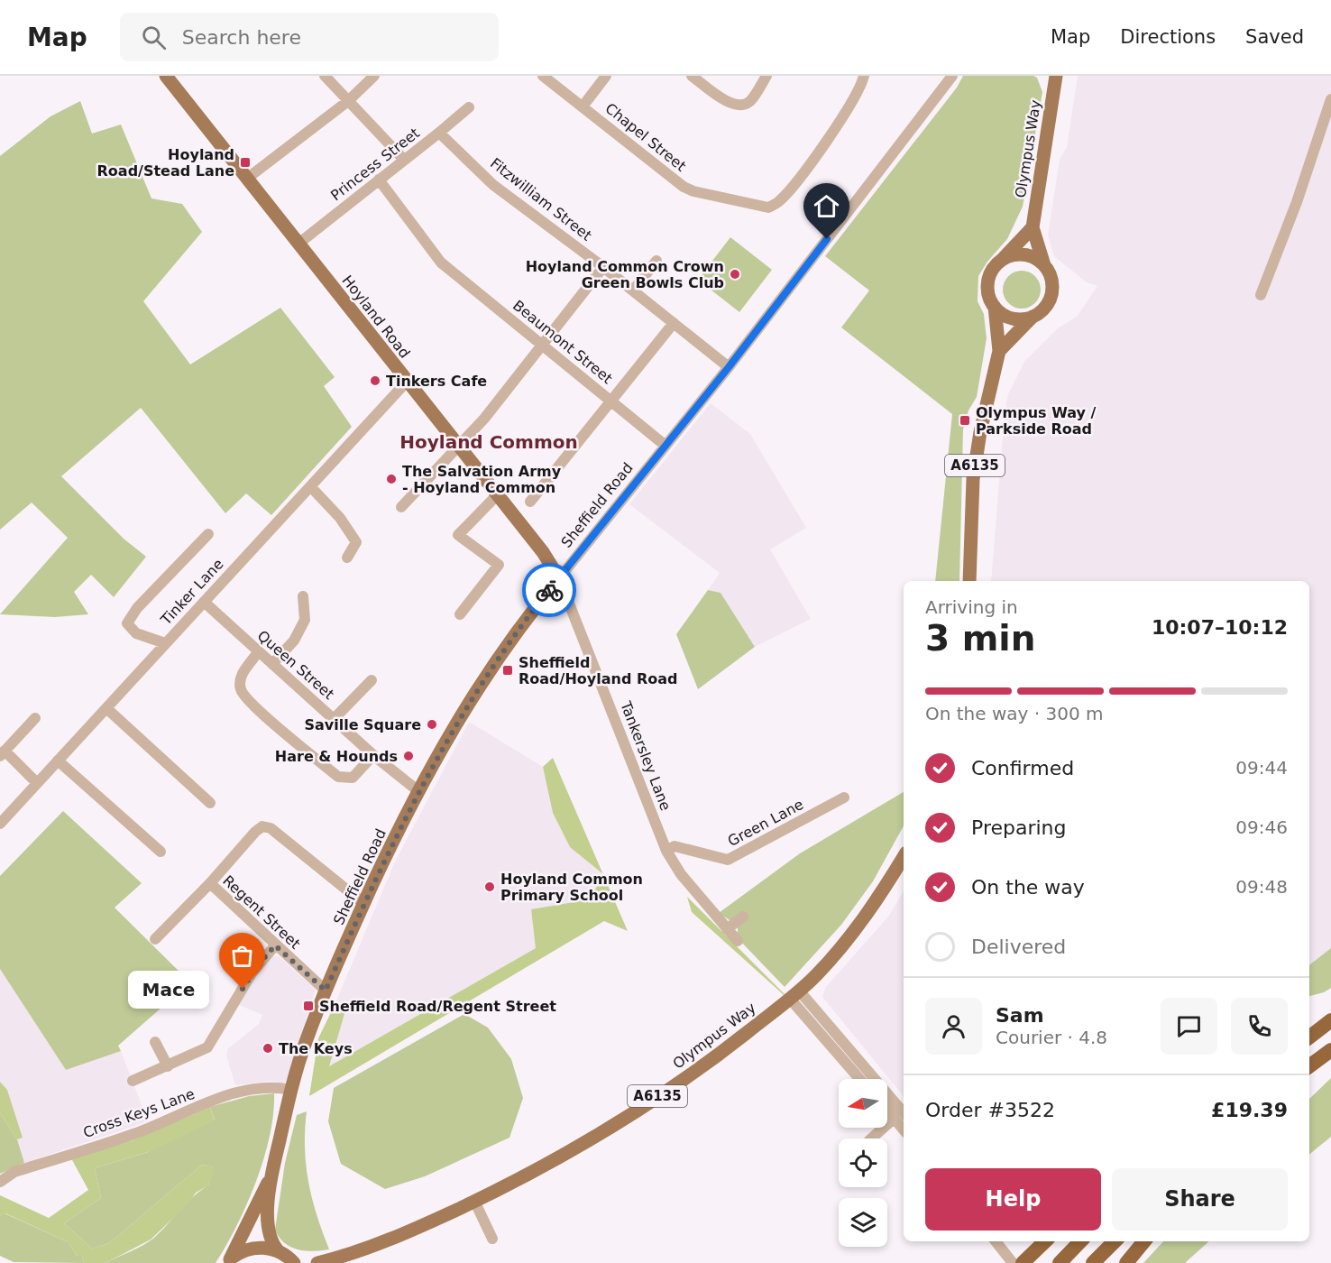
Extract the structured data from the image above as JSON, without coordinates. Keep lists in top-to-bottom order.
{
  "streets": {
    "main road": [
      "Olympus Way",
      "Hoyland Road",
      "A6135",
      "Sheffield Road"
    ],
    "street": [
      "Chapel Street",
      "Princess Street",
      "Fitzwilliam Street",
      "Beaumont Street",
      "Tinker Lane",
      "Queen Street",
      "Tankersley Lane",
      "Green Lane",
      "Regent Street",
      "Cross Keys Lane"
    ]
  },
  "crossings": [
    ["Olympus Way", "A6135"],
    ["Princess Street", "Fitzwilliam Street"],
    ["Princess Street", "Hoyland Road"],
    ["Princess Street", "Beaumont Street"],
    ["Fitzwilliam Street", "Sheffield Road"],
    ["Hoyland Road", "Sheffield Road"],
    ["Hoyland Road", "Tinker Lane"],
    ["Hoyland Road", "Tankersley Lane"],
    ["Beaumont Street", "Sheffield Road"],
    ["Sheffield Road", "Queen Street"],
    ["Sheffield Road", "Tankersley Lane"],
    ["Sheffield Road", "Regent Street"],
    ["Sheffield Road", "Cross Keys Lane"],
    ["Tinker Lane", "Queen Street"],
    ["Tankersley Lane", "Green Lane"]
  ],
  "districts": ["Hoyland Common"],
  "places": {
    "transit": [
      "Hoyland Road/Stead Lane",
      "Olympus Way / Parkside Road",
      "Sheffield Road/Hoyland Road",
      "Sheffield Road/Regent Street"
    ],
    "other": [
      "Hoyland Common Crown Green Bowls Club",
      "Tinkers Cafe",
      "The Salvation Army - Hoyland Common",
      "Saville Square",
      "Hare & Hounds",
      "Hoyland Common Primary School",
      "Mace",
      "The Keys"
    ]
  },
  "north": "left",
  "page": {
    "header": "Map",
    "search": "Search here",
    "nav": ["Map", "Directions", "Saved"],
    "heading": ["3 min", "Arriving in", "10:07–10:12"],
    "panel": [
      "Sam",
      "Courier · 4.8",
      "Order #3522",
      "£19.39"
    ],
    "bar": "On the way · 300 m",
    "list": [
      ["Confirmed", "09:44"],
      ["Preparing", "09:46"],
      ["On the way", "09:48"],
      "Delivered"
    ],
    "bubble": "Mace",
    "buttons": ["Help", "Share"]
  }
}
